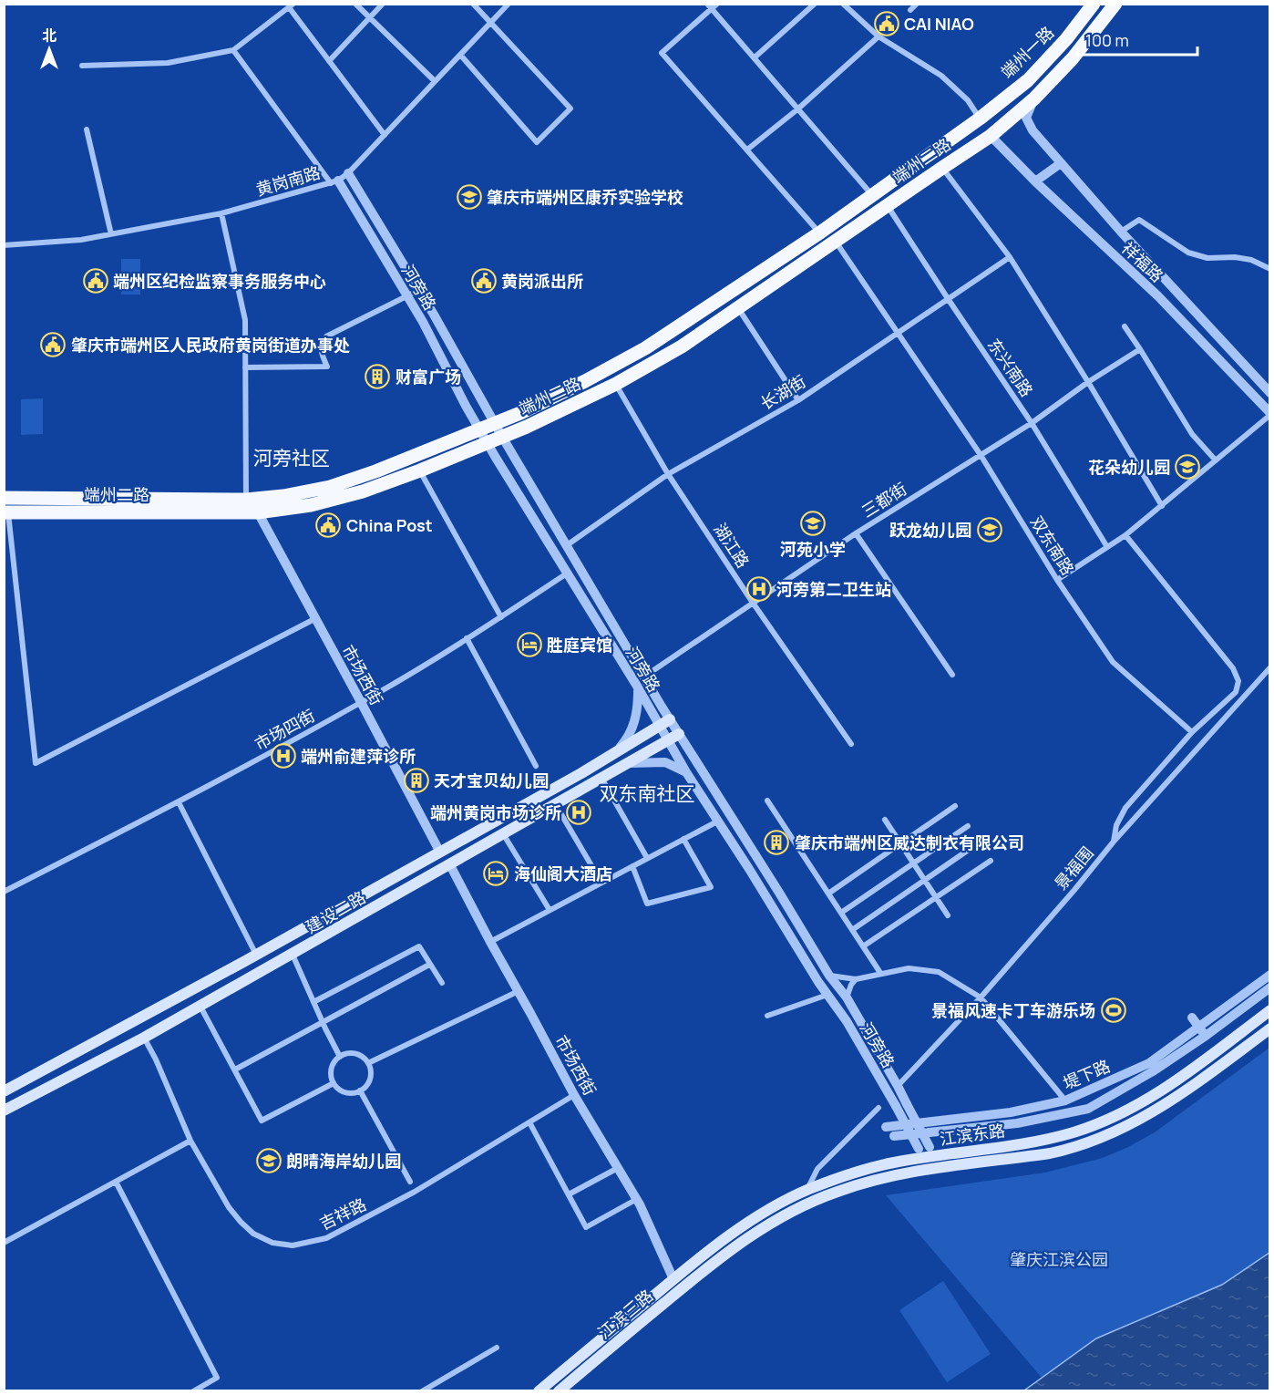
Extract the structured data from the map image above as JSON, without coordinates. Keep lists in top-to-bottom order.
{
  "streets": {
    "main road": [
      "端州一路",
      "端州二路",
      "建设二路",
      "江滨东路",
      "江滨三路"
    ],
    "street": [
      "黄岗南路",
      "祥福路",
      "河旁路",
      "东兴南路",
      "长湖街",
      "三都街",
      "湖江路",
      "双东南路",
      "市场西街",
      "市场四街",
      "景福围",
      "堤下路",
      "吉祥路"
    ]
  },
  "crossings": [
    ["端州一路", "端州二路"],
    ["端州二路", "祥福路"],
    ["端州二路", "河旁路"],
    ["端州二路", "东兴南路"],
    ["端州二路", "湖江路"],
    ["端州二路", "双东南路"],
    ["端州二路", "市场西街"],
    ["黄岗南路", "河旁路"],
    ["河旁路", "长湖街"],
    ["河旁路", "三都街"],
    ["河旁路", "市场四街"],
    ["河旁路", "景福围"],
    ["河旁路", "建设二路"],
    ["河旁路", "江滨东路"],
    ["东兴南路", "长湖街"],
    ["东兴南路", "三都街"],
    ["长湖街", "湖江路"],
    ["长湖街", "双东南路"],
    ["三都街", "湖江路"],
    ["三都街", "双东南路"],
    ["市场西街", "市场四街"],
    ["市场西街", "建设二路"],
    ["市场西街", "江滨东路"],
    ["市场西街", "吉祥路"],
    ["市场西街", "江滨三路"],
    ["建设二路", "吉祥路"],
    ["江滨东路", "江滨三路"]
  ],
  "districts": ["河旁社区", "双东南社区"],
  "parks": ["肇庆江滨公园"],
  "places": {
    "public building": [
      "CAI NIAO",
      "端州区纪检监察事务服务中心",
      "黄岗派出所",
      "肇庆市端州区人民政府黄岗街道办事处",
      "China Post"
    ],
    "school or university": [
      "肇庆市端州区康乔实验学校",
      "花朵幼儿园",
      "河苑小学",
      "跃龙幼儿园",
      "朗晴海岸幼儿园"
    ],
    "building": ["财富广场", "天才宝贝幼儿园", "肇庆市端州区威达制衣有限公司"],
    "hospital": ["河旁第二卫生站", "端州俞建萍诊所", "端州黄岗市场诊所"],
    "hotel": ["胜庭宾馆", "海仙阁大酒店"],
    "sports": ["景福风速卡丁车游乐场"]
  },
  "scale_bar": "100 m",
  "north": "top"
}
